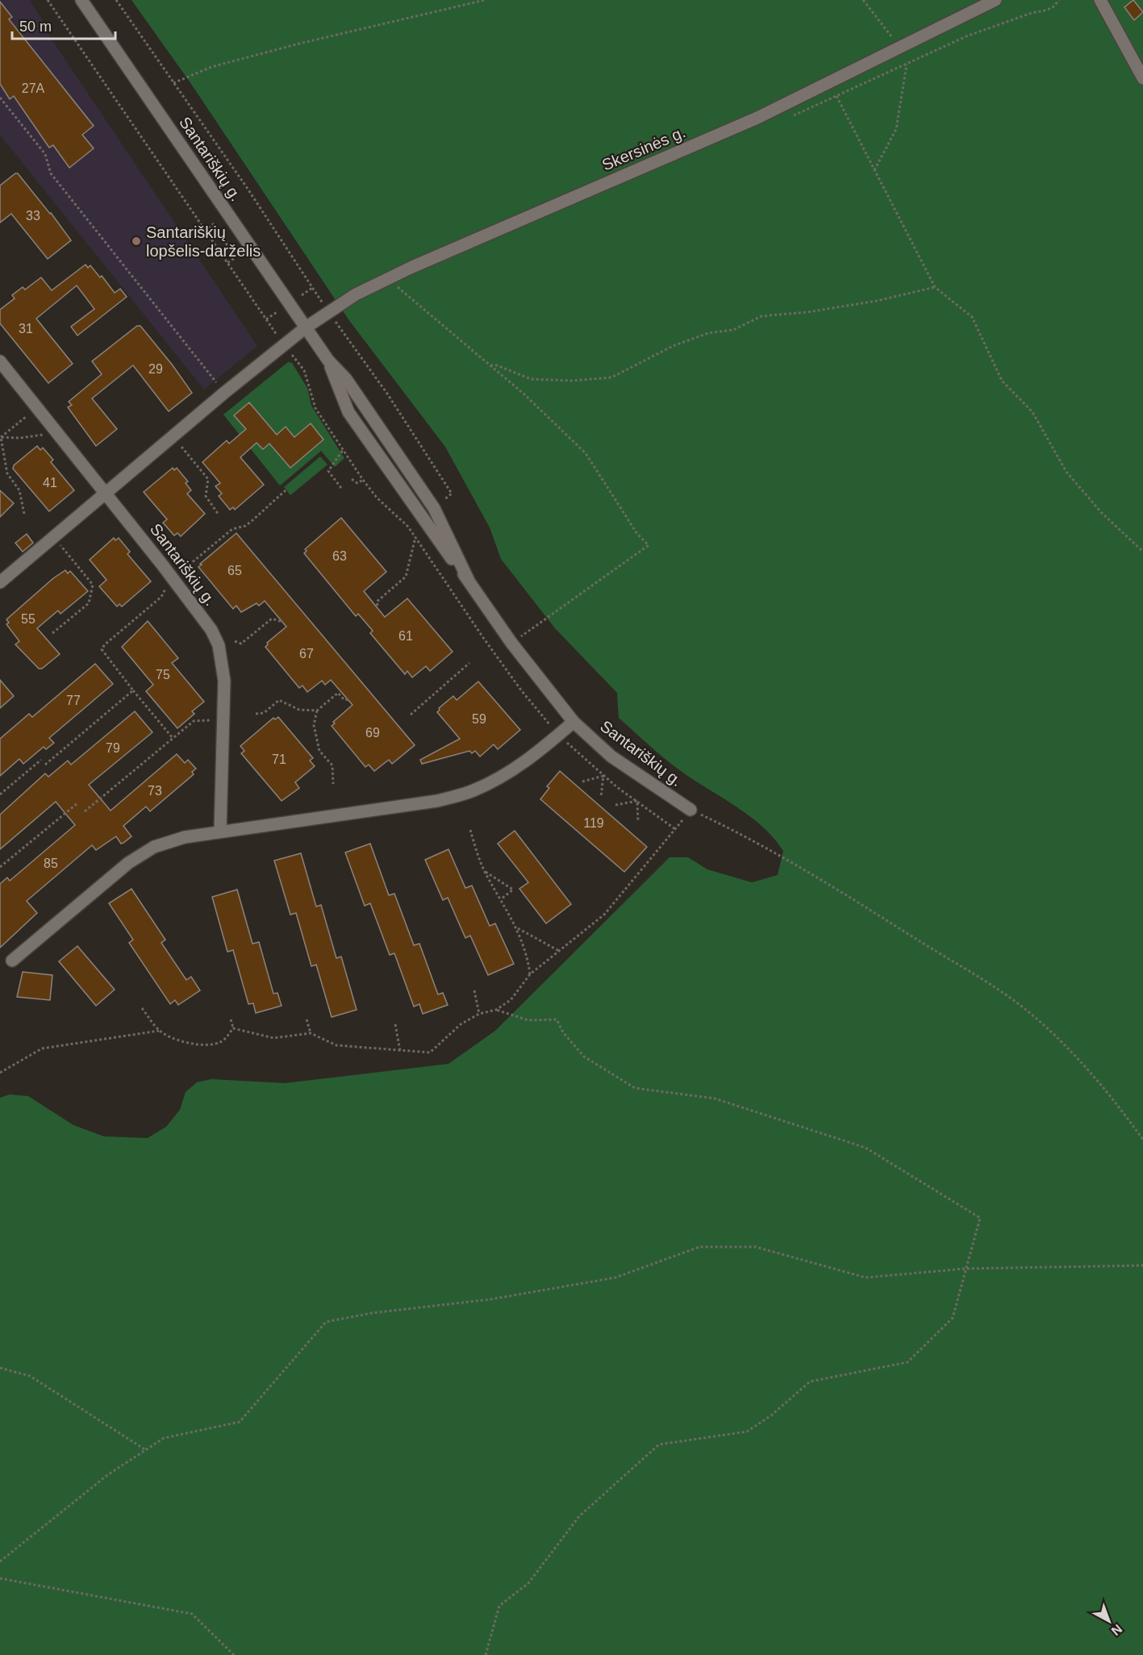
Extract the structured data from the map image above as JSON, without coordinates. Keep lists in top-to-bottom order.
{
  "streets": {
    "street": ["Skersinės g.", "Santariškių g."]
  },
  "crossings": [
    ["Skersinės g.", "Santariškių g."]
  ],
  "places": ["Santariškių lopšelis-darželis"],
  "house_numbers": [
    "27A",
    "33",
    "31",
    "29",
    "41",
    "63",
    "65",
    "55",
    "61",
    "67",
    "75",
    "77",
    "59",
    "69",
    "79",
    "71",
    "73",
    "119",
    "85"
  ],
  "scale_bar": "50 m",
  "north": "bottom right"
}
